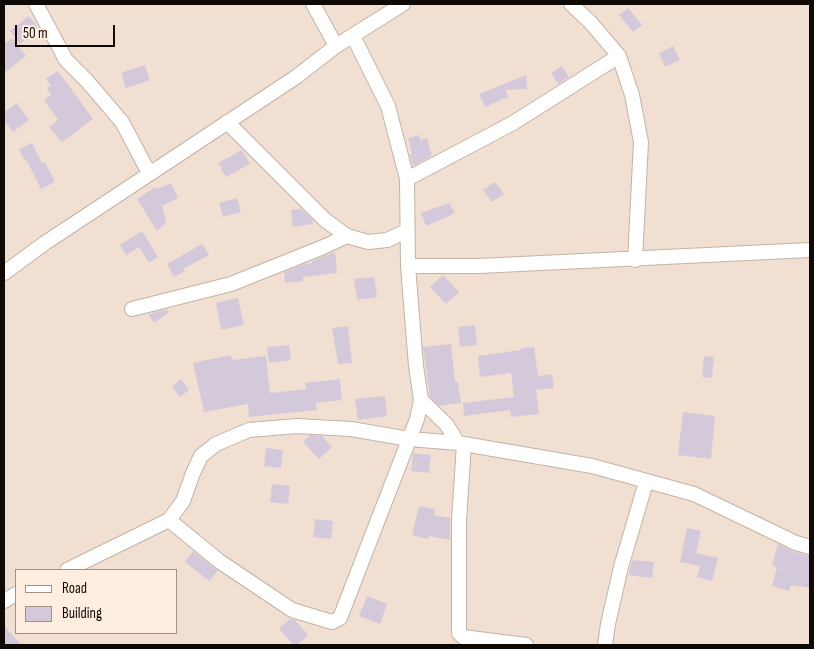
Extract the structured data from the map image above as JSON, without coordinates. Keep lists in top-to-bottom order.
{
  "legend": ["Road", "Building"],
  "scale_bar": "50 m"
}
